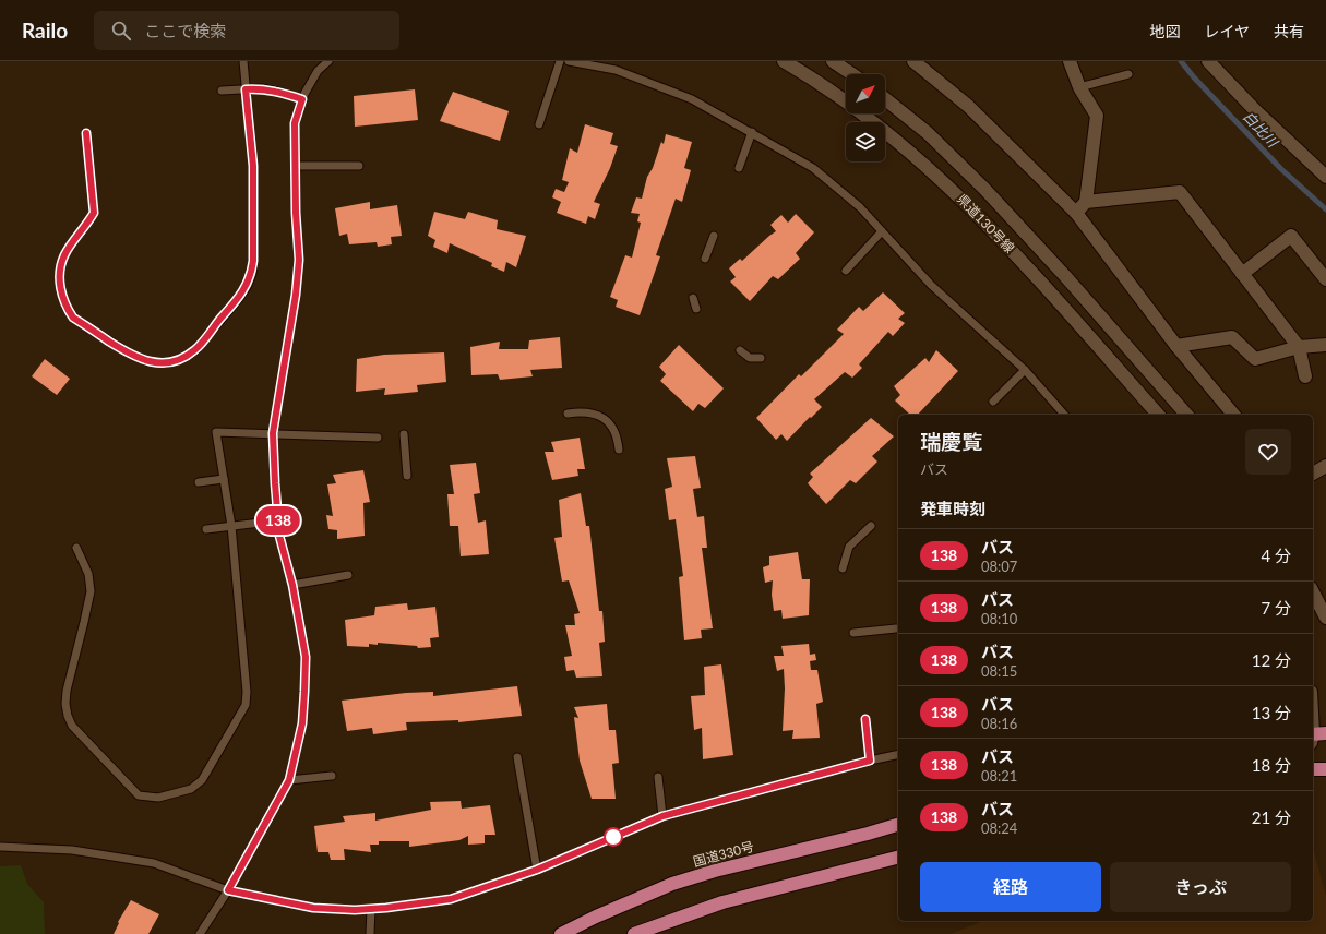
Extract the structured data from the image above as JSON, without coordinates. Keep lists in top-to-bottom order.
{
  "streets": {
    "highway": ["国道330号"],
    "street": ["県道130号線"]
  },
  "water": ["白比川"],
  "lines": ["bus line 138"],
  "north": "top right",
  "page": {
    "header": "Railo",
    "search": "ここで検索",
    "nav": ["地図", "レイヤ", "共有"],
    "on_map": "138",
    "heading": [
      ["瑞慶覧", "バス"],
      "発車時刻"
    ],
    "list": [
      {
        "mark": "138",
        "name": "バス",
        "note": "08:07",
        "value": "4 分"
      },
      {
        "mark": "138",
        "name": "バス",
        "note": "08:10",
        "value": "7 分"
      },
      {
        "mark": "138",
        "name": "バス",
        "note": "08:15",
        "value": "12 分"
      },
      {
        "mark": "138",
        "name": "バス",
        "note": "08:16",
        "value": "13 分"
      },
      {
        "mark": "138",
        "name": "バス",
        "note": "08:21",
        "value": "18 分"
      },
      {
        "mark": "138",
        "name": "バス",
        "note": "08:24",
        "value": "21 分"
      }
    ],
    "buttons": ["経路", "きっぷ"]
  }
}
